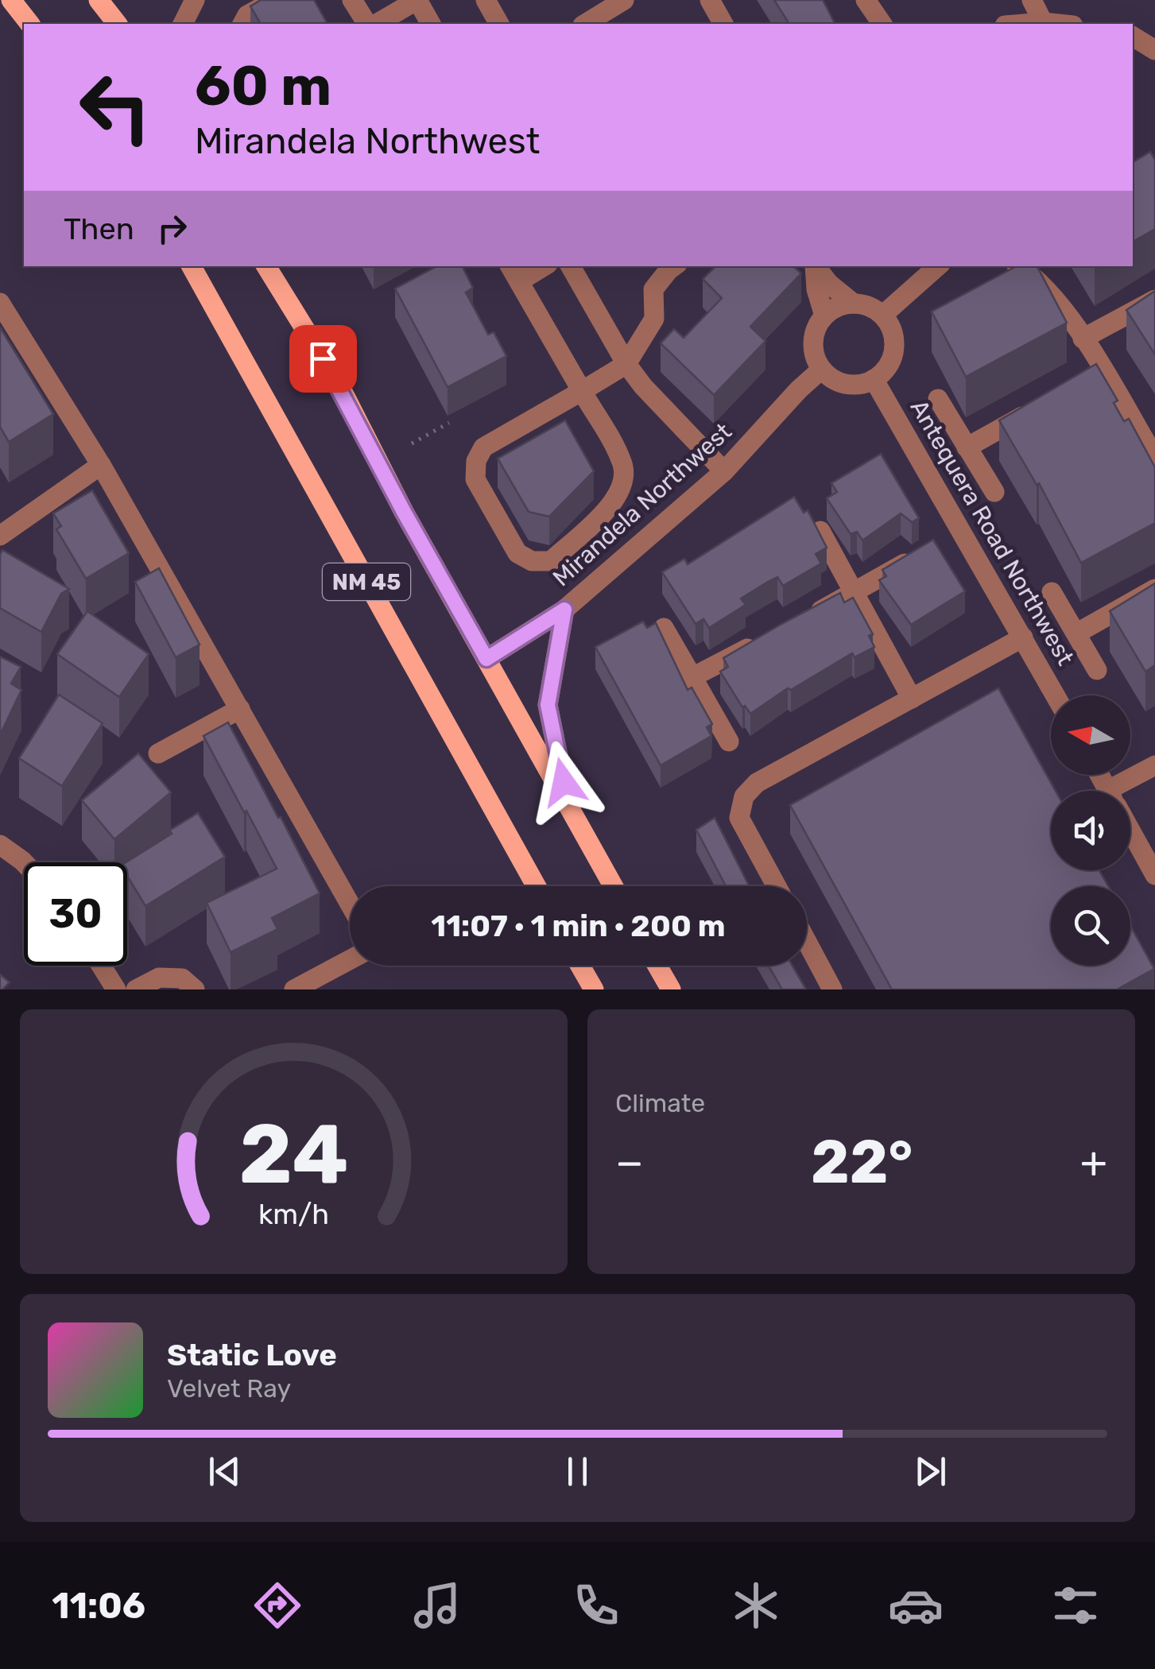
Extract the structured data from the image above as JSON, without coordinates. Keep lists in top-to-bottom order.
{
  "streets": {
    "main road": ["NM 45"],
    "street": ["Mirandela Northwest", "Antequera Road Northwest"]
  },
  "crossings": [
    ["Mirandela Northwest", "Antequera Road Northwest"],
    ["Mirandela Northwest", "NM 45"]
  ],
  "north": "left",
  "page": {
    "turn": ["60 m", "Mirandela Northwest"],
    "then": "Then",
    "limit": "30",
    "trip": "11:07 · 1 min · 200 m",
    "tile": "Climate",
    "heat": ["−", "22°", "+"],
    "song": ["Static Love", "Velvet Ray"],
    "tabs": "11:06",
    "gauge": ["24", "km/h"]
  }
}
